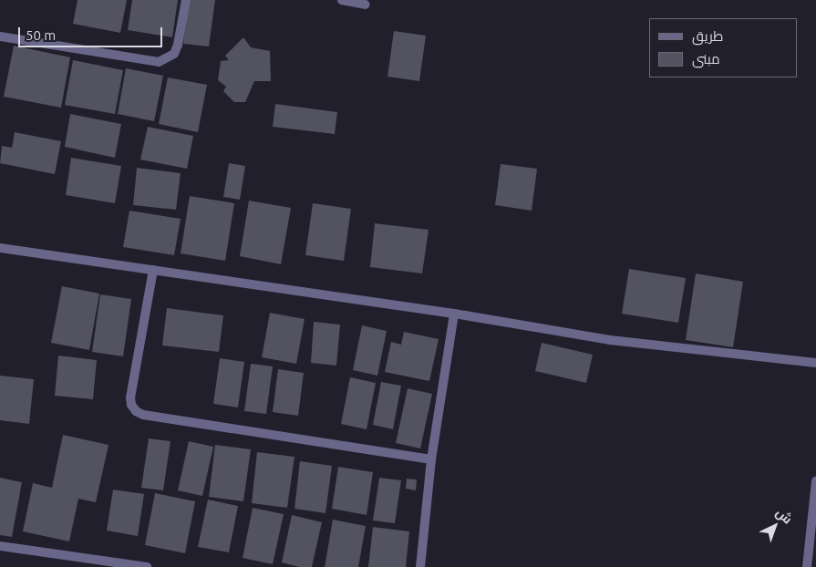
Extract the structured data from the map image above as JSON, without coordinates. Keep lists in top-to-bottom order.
{
  "legend": ["طريق", "مبنى"],
  "scale_bar": "50 m",
  "north": "top right"
}
